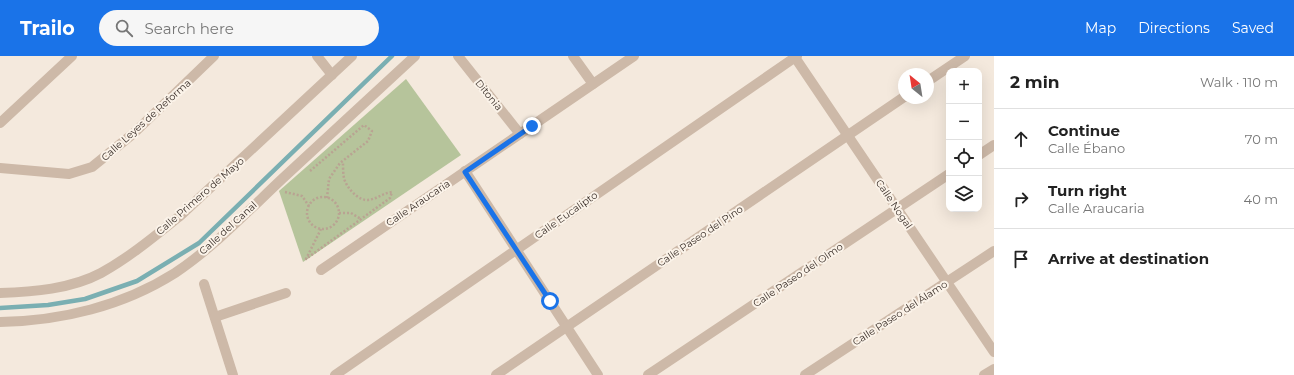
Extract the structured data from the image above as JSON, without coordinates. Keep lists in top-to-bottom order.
{
  "streets": {
    "street": [
      "Ditonia",
      "Calle Leyes de Reforma",
      "Calle Primero de Mayo",
      "Calle Araucaria",
      "Calle Nogal",
      "Calle Eucalipto",
      "Calle del Canal",
      "Calle Paseo del Pino",
      "Calle Paseo del Olmo",
      "Calle Paseo del Álamo"
    ]
  },
  "crossings": [
    ["Ditonia", "Calle Araucaria"],
    ["Calle Nogal", "Calle Eucalipto"],
    ["Calle Nogal", "Calle Paseo del Pino"],
    ["Calle Nogal", "Calle Paseo del Olmo"],
    ["Calle Nogal", "Calle Paseo del Álamo"]
  ],
  "north": "top left",
  "page": {
    "header": "Trailo",
    "search": "Search here",
    "nav": ["Map", "Directions", "Saved"],
    "heading": ["2 min", "Walk · 110 m"],
    "map_buttons": ["+", "−"],
    "list": [
      ["Continue", "Calle Ébano", "70 m"],
      ["Turn right", "Calle Araucaria", "40 m"],
      "Arrive at destination"
    ]
  }
}
